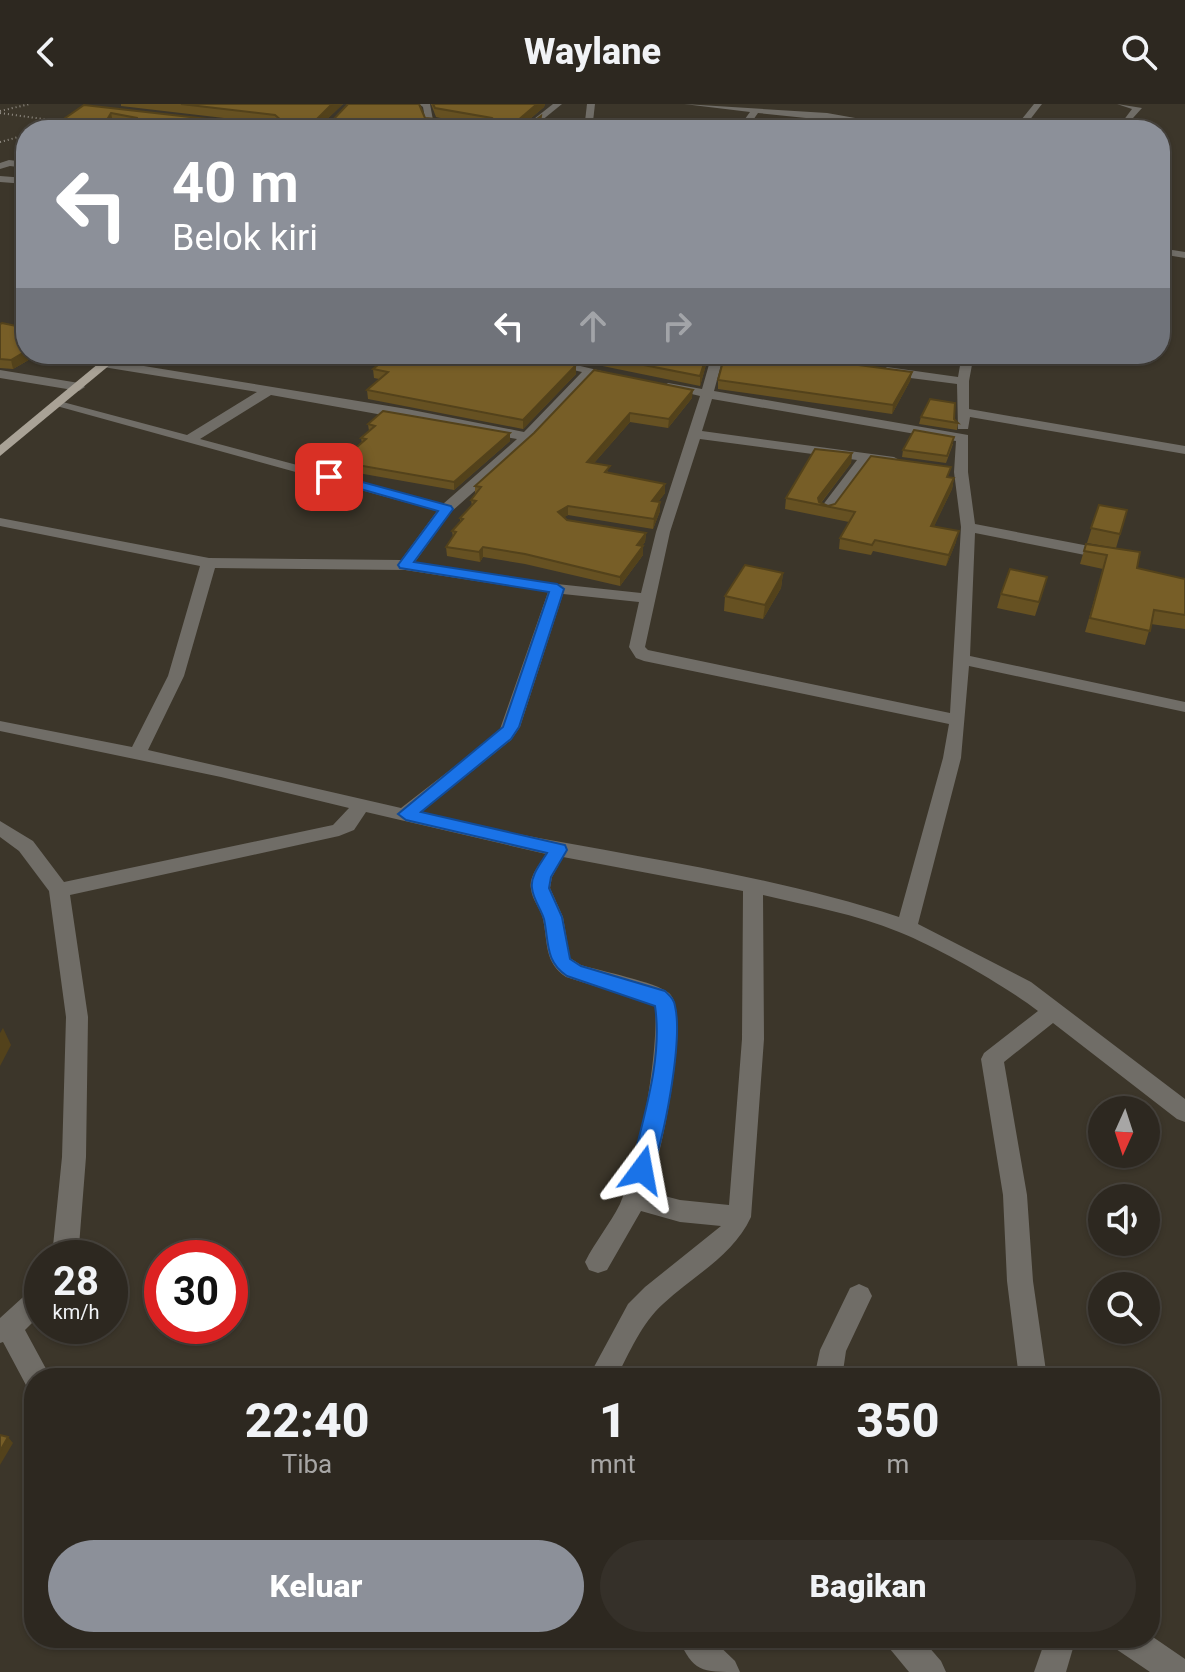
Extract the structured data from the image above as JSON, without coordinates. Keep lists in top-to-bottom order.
{
  "north": "bottom",
  "page": {
    "header": "Waylane",
    "turn": ["40 m", "Belok kiri"],
    "speed": "28 km/h",
    "limit": "30",
    "eta": [
      "22:40",
      "Tiba",
      "1",
      "mnt",
      "350",
      "m"
    ],
    "buttons": ["Keluar", "Bagikan"]
  }
}
